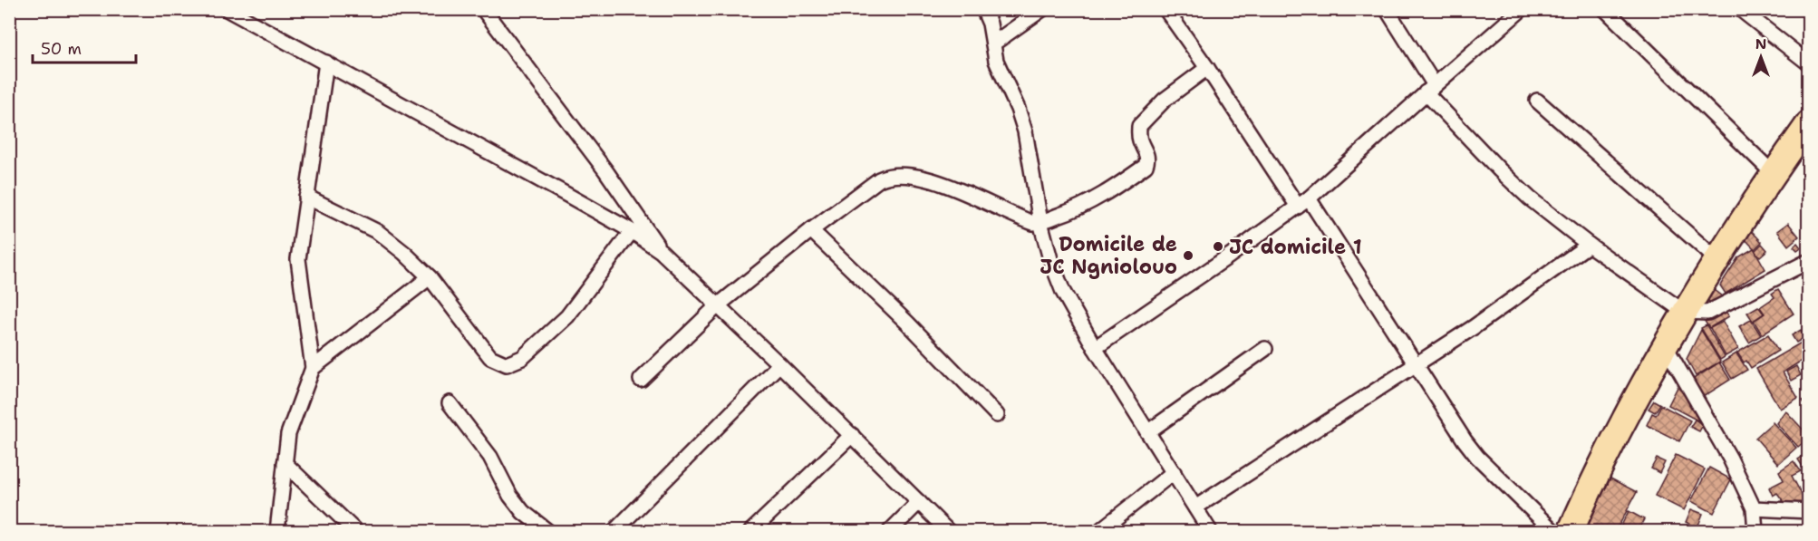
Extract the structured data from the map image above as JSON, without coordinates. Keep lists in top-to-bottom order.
{
  "places": ["JC domicile 1", "Domicile de JC Ngniolouo"],
  "scale_bar": "50 m",
  "north": "top"
}
